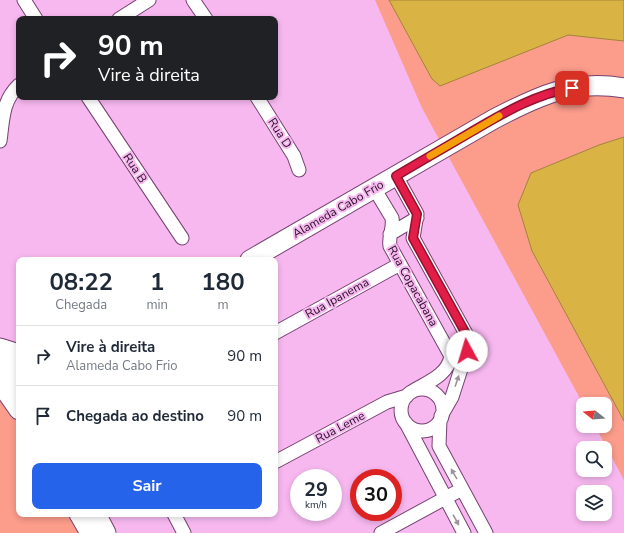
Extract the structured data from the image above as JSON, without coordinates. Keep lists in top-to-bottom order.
{
  "streets": {
    "main road": ["Alameda Cabo Frio"],
    "street": [
      "Rua D",
      "Rua B",
      "Rua Copacabana",
      "Rua Ipanema",
      "Rua Leme"
    ]
  },
  "crossings": [
    ["Alameda Cabo Frio", "Rua Copacabana"],
    ["Rua Copacabana", "Rua Ipanema"],
    ["Rua Copacabana", "Rua Leme"]
  ],
  "north": "left",
  "page": {
    "turn": ["90 m", "Vire à direita"],
    "eta": [
      "08:22",
      "Chegada",
      "1",
      "min",
      "180",
      "m"
    ],
    "list": [
      {
        "name": "Vire à direita",
        "note": "Alameda Cabo Frio",
        "value": "90 m"
      },
      {
        "name": "Chegada ao destino",
        "value": "90 m"
      }
    ],
    "buttons": "Sair",
    "speed": "29 km/h",
    "limit": "30"
  }
}
